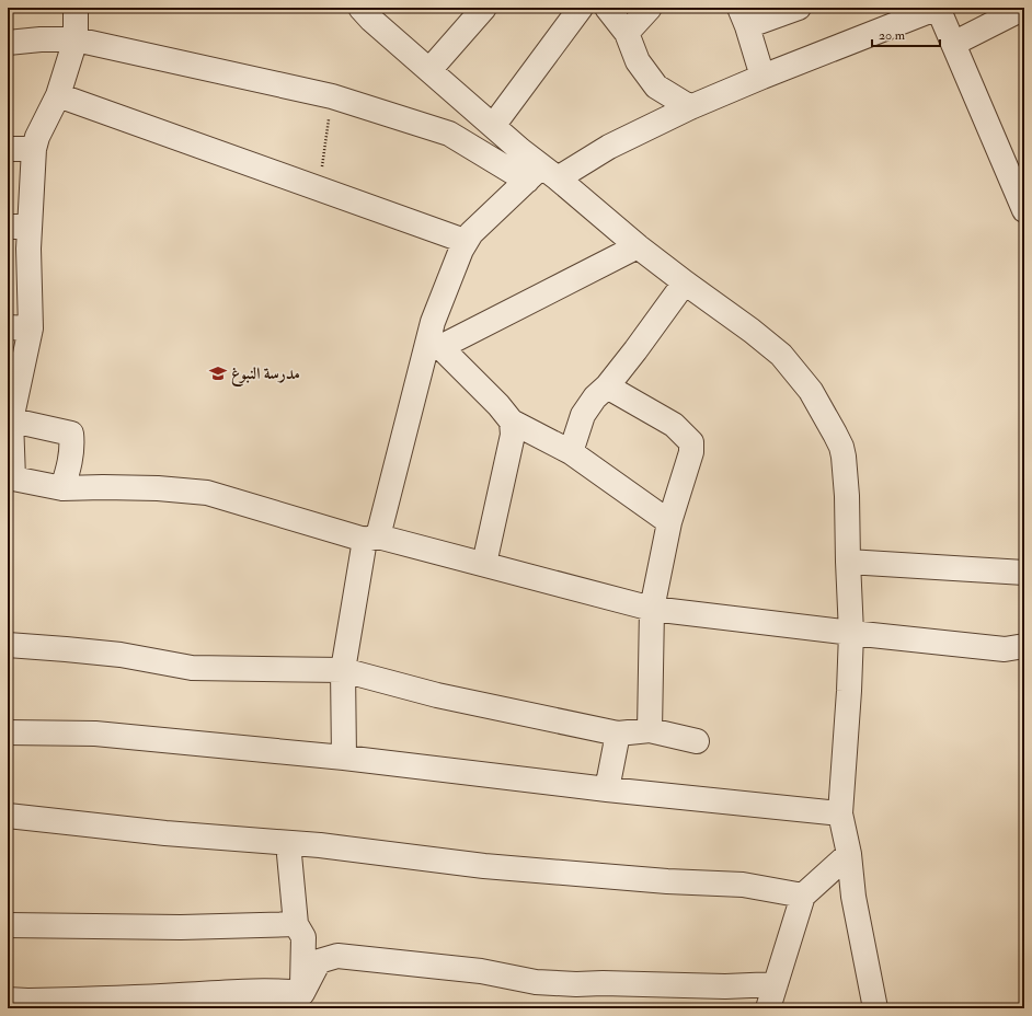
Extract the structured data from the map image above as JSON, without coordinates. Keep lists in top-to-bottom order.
{
  "places": {
    "school or university": ["مدرسة النبوغ"]
  },
  "scale_bar": "20 m"
}
